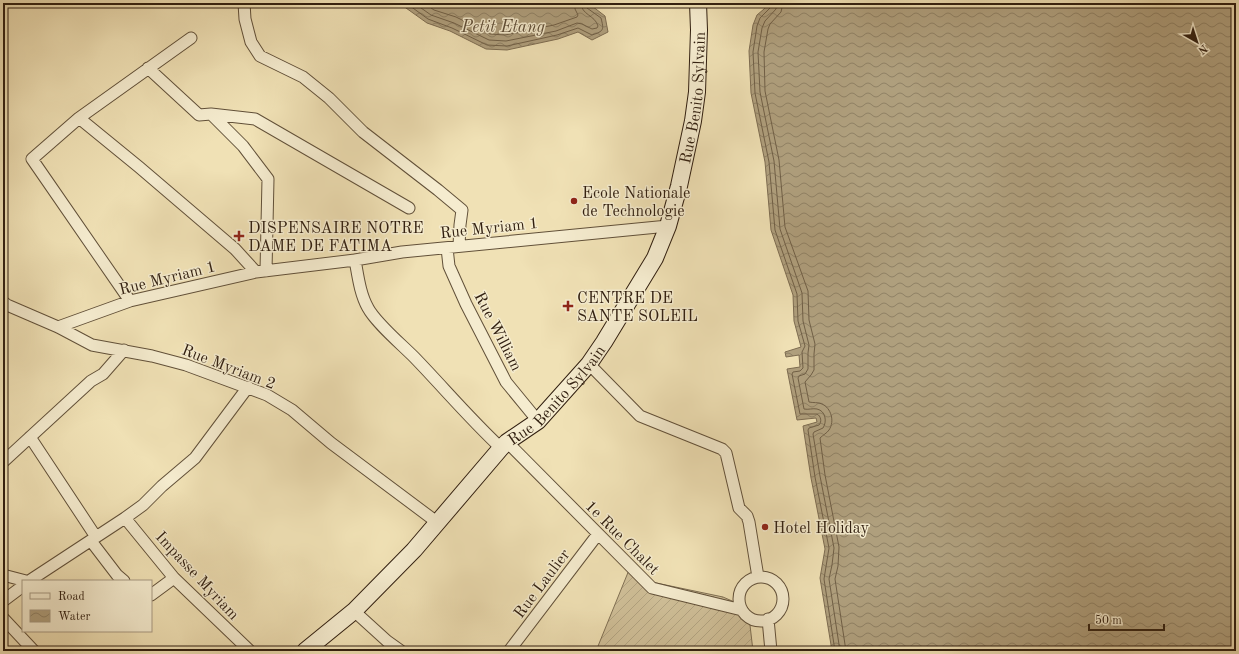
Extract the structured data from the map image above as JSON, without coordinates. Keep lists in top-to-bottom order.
{
  "streets": {
    "main road": ["Rue Benito Sylvain"],
    "street": [
      "Rue Myriam 1",
      "Rue William",
      "Rue Myriam 2",
      "1e Rue Chalet",
      "Impasse Myriam",
      "Rue Laulier"
    ]
  },
  "crossings": [
    ["Rue Benito Sylvain", "Rue Myriam 1"],
    ["Rue Benito Sylvain", "Rue William"],
    ["Rue Benito Sylvain", "Rue Myriam 2"],
    ["Rue Benito Sylvain", "1e Rue Chalet"],
    ["Rue Myriam 1", "Rue William"],
    ["Rue Myriam 1", "Rue Myriam 2"],
    ["Rue Myriam 1", "1e Rue Chalet"],
    ["1e Rue Chalet", "Rue Laulier"]
  ],
  "water": ["Petit Etang"],
  "places": {
    "other": ["Ecole Nationale de Technologie", "Hotel Holiday"],
    "health": ["DISPENSAIRE NOTRE DAME DE FATIMA", "CENTRE DE SANTE SOLEIL"]
  },
  "legend": ["Road", "Water"],
  "scale_bar": "50 m",
  "north": "bottom right"
}
